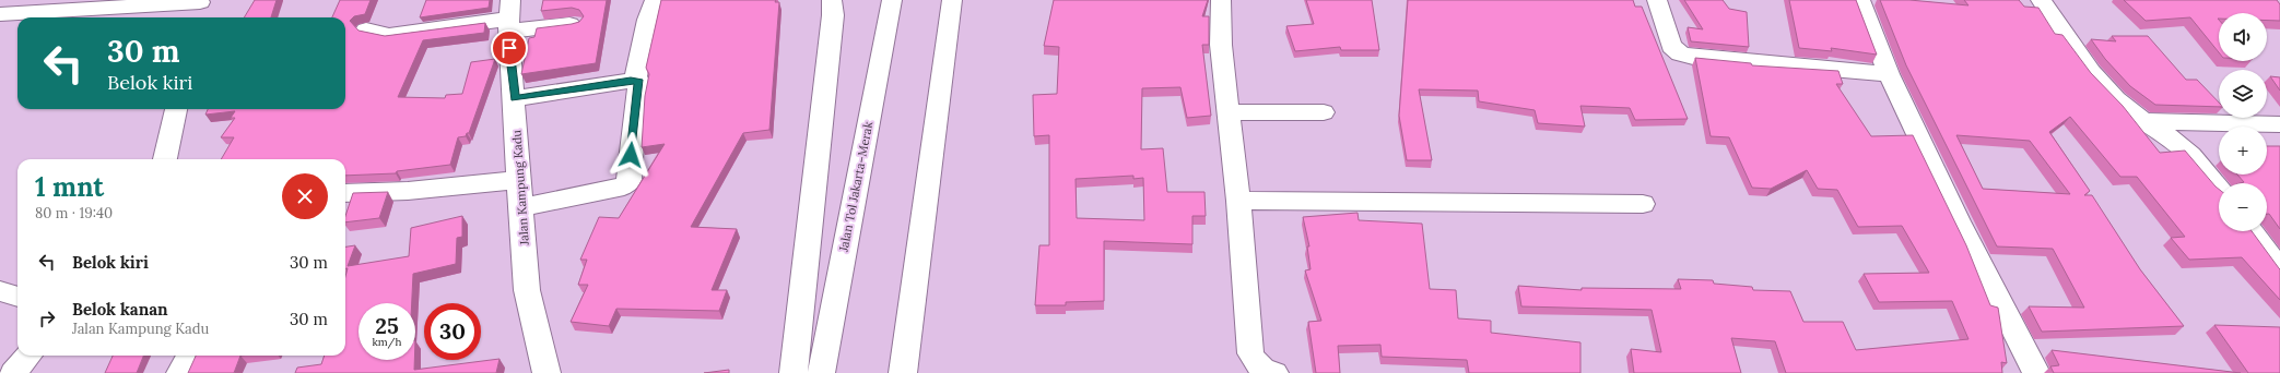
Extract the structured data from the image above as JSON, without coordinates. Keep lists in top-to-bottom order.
{
  "streets": {
    "main road": ["Jalan Tol Jakarta–Merak", "Jalan Kampung Kadu"]
  },
  "page": {
    "map_buttons": ["+", "−"],
    "turn": ["30 m", "Belok kiri"],
    "heading": ["1 mnt", "80 m · 19:40"],
    "list": [
      {
        "name": "Belok kiri",
        "value": "30 m"
      },
      {
        "name": "Belok kanan",
        "note": "Jalan Kampung Kadu",
        "value": "30 m"
      }
    ],
    "speed": "25 km/h",
    "limit": "30"
  }
}
